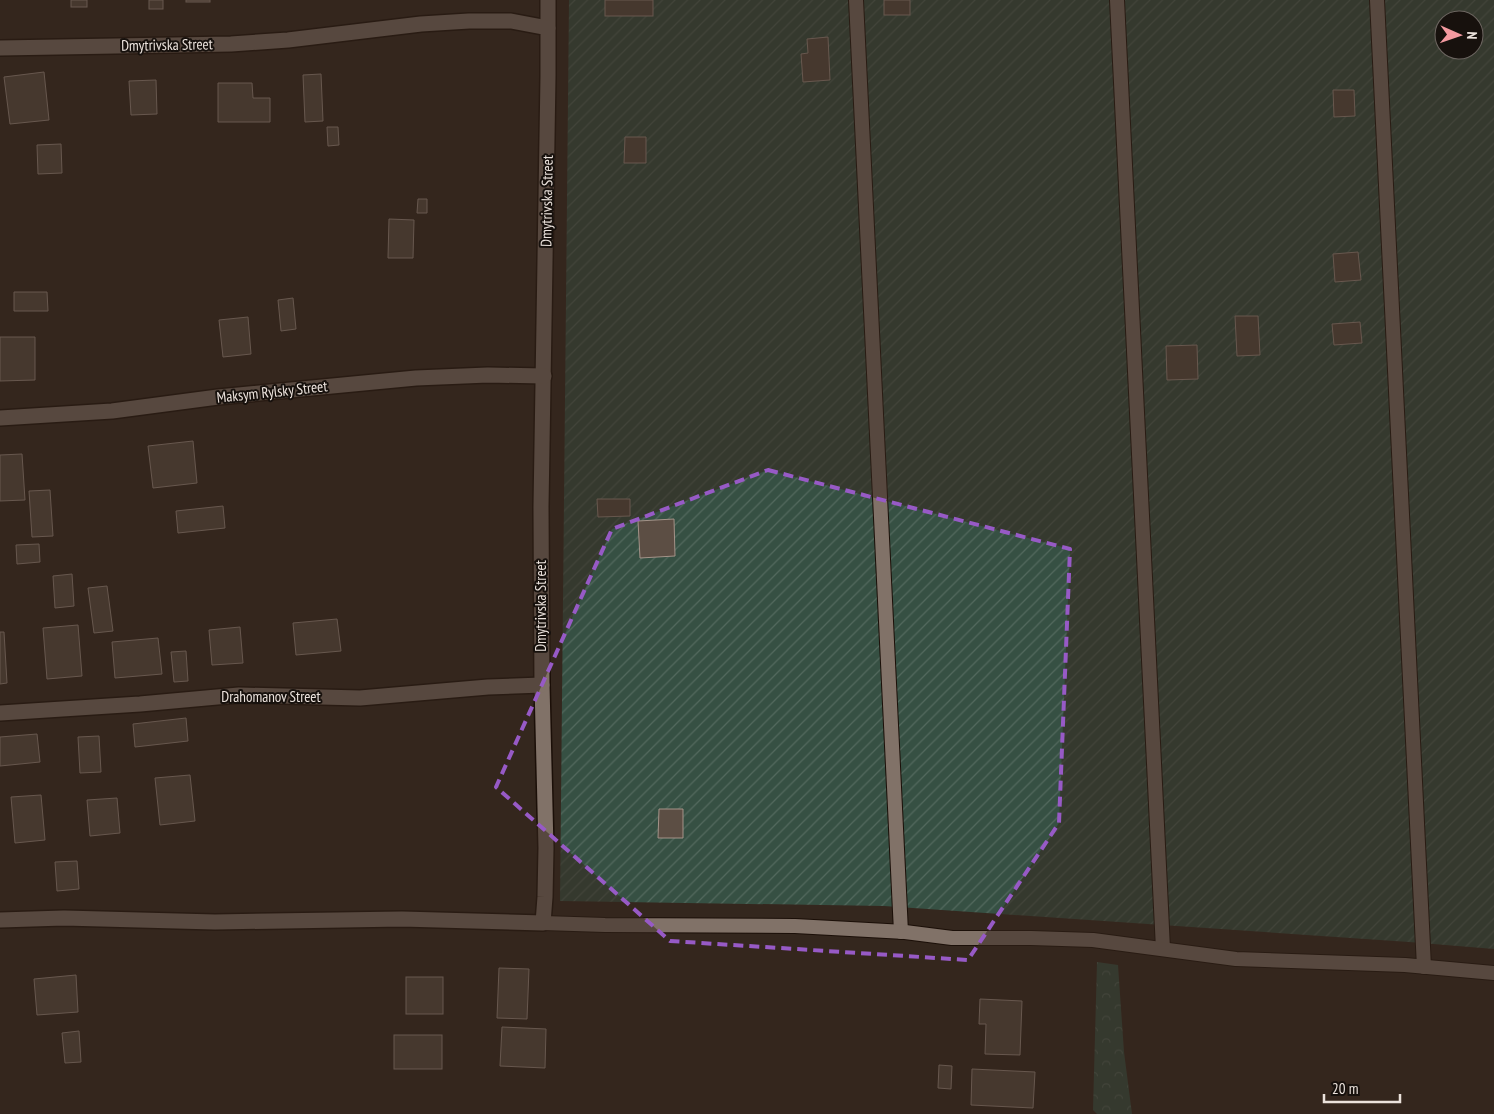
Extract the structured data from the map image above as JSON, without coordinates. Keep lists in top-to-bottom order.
{
  "streets": {
    "street": ["Dmytrivska Street", "Maksym Rylsky Street", "Drahomanov Street"]
  },
  "crossings": [
    ["Dmytrivska Street", "Maksym Rylsky Street"],
    ["Dmytrivska Street", "Drahomanov Street"]
  ],
  "scale_bar": "20 m",
  "north": "right"
}
